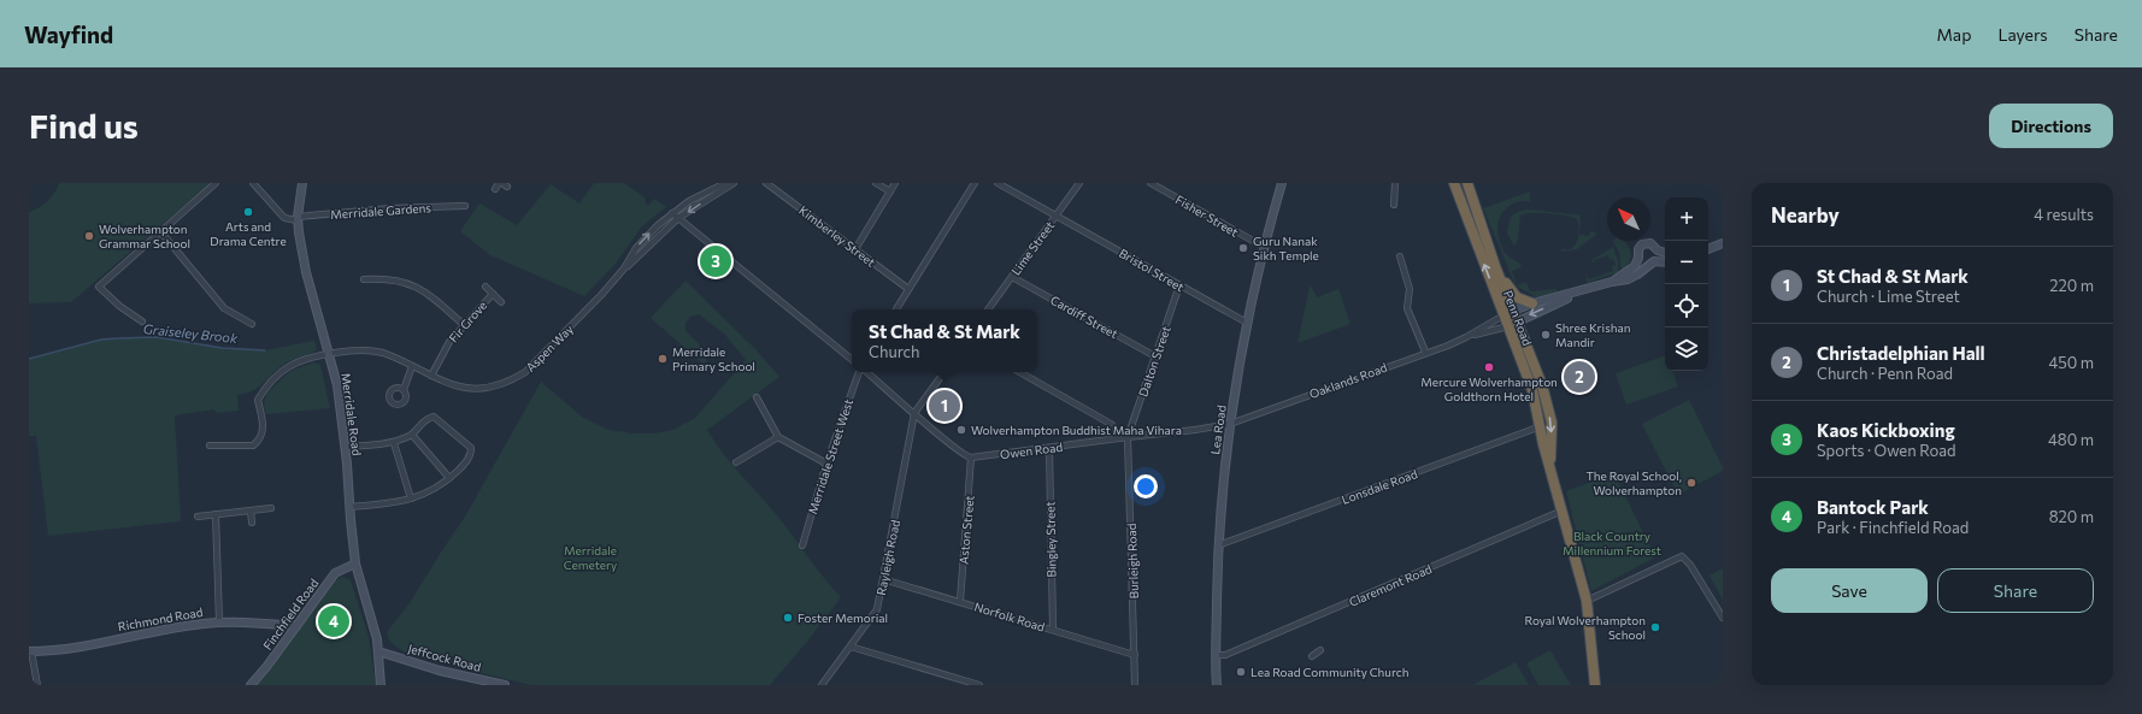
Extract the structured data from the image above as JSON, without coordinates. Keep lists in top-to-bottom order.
{
  "streets": {
    "highway": ["Penn Road"],
    "street": [
      "Merridale Gardens",
      "Fisher Street",
      "Kimberley Street",
      "Lime Street",
      "Bristol Street",
      "Cardiff Street",
      "Fir Grove",
      "Aspen Way",
      "Dalton Street",
      "Oaklands Road",
      "Merridale Road",
      "Lea Road",
      "Owen Road",
      "Merridale Street West",
      "Lonsdale Road",
      "Aston Street",
      "Bingley Street",
      "Rayleigh Road",
      "Burleigh Road",
      "Claremont Road",
      "Finchfield Road",
      "Norfolk Road",
      "Richmond Road",
      "Jeffcock Road"
    ]
  },
  "crossings": [
    ["Merridale Gardens", "Merridale Road"],
    ["Fisher Street", "Lea Road"],
    ["Lime Street", "Bristol Street"],
    ["Lime Street", "Cardiff Street"],
    ["Bristol Street", "Dalton Street"],
    ["Bristol Street", "Lea Road"],
    ["Cardiff Street", "Dalton Street"],
    ["Penn Road", "Oaklands Road"],
    ["Penn Road", "Lonsdale Road"],
    ["Penn Road", "Claremont Road"],
    ["Fir Grove", "Aspen Way"],
    ["Aspen Way", "Merridale Road"],
    ["Dalton Street", "Owen Road"],
    ["Dalton Street", "Burleigh Road"],
    ["Oaklands Road", "Lea Road"],
    ["Oaklands Road", "Owen Road"],
    ["Merridale Road", "Finchfield Road"],
    ["Merridale Road", "Jeffcock Road"],
    ["Lea Road", "Owen Road"],
    ["Lea Road", "Lonsdale Road"],
    ["Lea Road", "Claremont Road"],
    ["Owen Road", "Aston Street"],
    ["Owen Road", "Bingley Street"],
    ["Owen Road", "Burleigh Road"],
    ["Aston Street", "Norfolk Road"],
    ["Bingley Street", "Norfolk Road"],
    ["Rayleigh Road", "Norfolk Road"],
    ["Burleigh Road", "Norfolk Road"],
    ["Finchfield Road", "Richmond Road"]
  ],
  "water": ["Graiseley Brook"],
  "parks": ["Black Country Millennium Forest", "Merridale Cemetery"],
  "places": [
    "Arts and Drama Centre",
    "Wolverhampton Grammar School",
    "Guru Nanak Sikh Temple",
    "Shree Krishan Mandir",
    "Merridale Primary School",
    "Mercure Wolverhampton Goldthorn Hotel",
    "Wolverhampton Buddhist Maha Vihara",
    "The Royal School, Wolverhampton",
    "Foster Memorial",
    "Royal Wolverhampton School",
    "Lea Road Community Church"
  ],
  "north": "top left",
  "page": {
    "header": "Wayfind",
    "nav": ["Map", "Layers", "Share"],
    "buttons": [
      "Directions",
      ["Save", "Share"]
    ],
    "title": "Find us",
    "heading": ["Nearby", "4 results"],
    "map_buttons": ["+", "−"],
    "pins": [
      "3",
      "2",
      "1",
      "4"
    ],
    "list": [
      {
        "mark": "1",
        "name": "St Chad & St Mark",
        "note": "Church · Lime Street",
        "value": "220 m"
      },
      {
        "mark": "2",
        "name": "Christadelphian Hall",
        "note": "Church · Penn Road",
        "value": "450 m"
      },
      {
        "mark": "3",
        "name": "Kaos Kickboxing",
        "note": "Sports · Owen Road",
        "value": "480 m"
      },
      {
        "mark": "4",
        "name": "Bantock Park",
        "note": "Park · Finchfield Road",
        "value": "820 m"
      }
    ],
    "popup": ["St Chad & St Mark", "Church"]
  }
}
